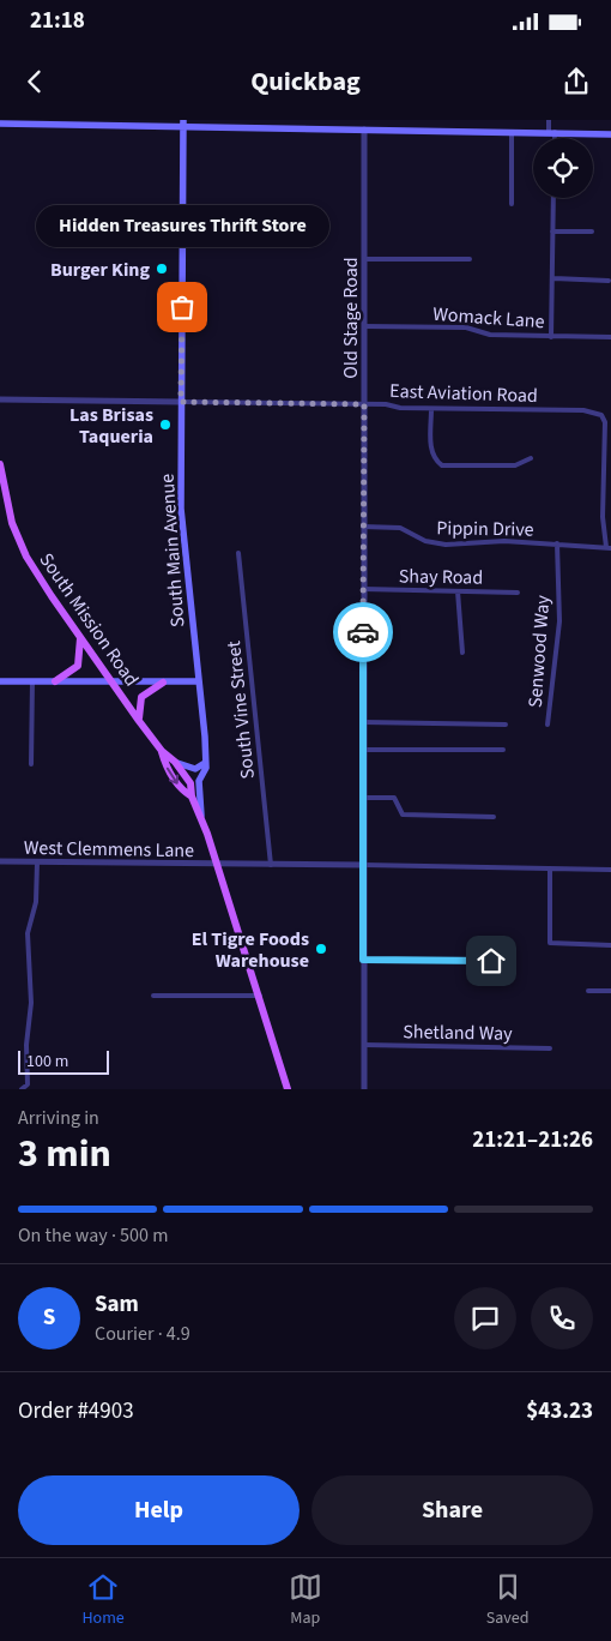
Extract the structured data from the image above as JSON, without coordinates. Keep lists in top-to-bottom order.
{
  "streets": {
    "main road": ["South Main Avenue", "South Mission Road"],
    "street": [
      "Womack Lane",
      "Old Stage Road",
      "East Aviation Road",
      "Pippin Drive",
      "Shay Road",
      "Senwood Way",
      "South Vine Street",
      "West Clemmens Lane",
      "Shetland Way"
    ]
  },
  "crossings": [
    ["Womack Lane", "Old Stage Road"],
    ["Old Stage Road", "East Aviation Road"],
    ["Old Stage Road", "Pippin Drive"],
    ["Old Stage Road", "Shay Road"],
    ["Old Stage Road", "West Clemmens Lane"],
    ["Old Stage Road", "Shetland Way"],
    ["East Aviation Road", "Pippin Drive"],
    ["East Aviation Road", "South Main Avenue"],
    ["Pippin Drive", "Senwood Way"],
    ["South Main Avenue", "South Mission Road"],
    ["South Mission Road", "West Clemmens Lane"],
    ["South Vine Street", "West Clemmens Lane"]
  ],
  "places": [
    "Burger King",
    "Hidden Treasures Thrift Store",
    "Las Brisas Taqueria",
    "El Tigre Foods Warehouse"
  ],
  "scale_bar": "100 m",
  "page": {
    "status": "21:18",
    "header": "Quickbag",
    "bubble": "Hidden Treasures Thrift Store",
    "scale": "100 m",
    "heading": ["3 min", "Arriving in", "21:21–21:26"],
    "panel": [
      "Sam",
      "Courier · 4.9",
      "Order #4903",
      "$43.23"
    ],
    "bar": "On the way · 500 m",
    "round": "S",
    "buttons": ["Help", "Share"],
    "tabs": ["Home", "Map", "Saved"]
  }
}
